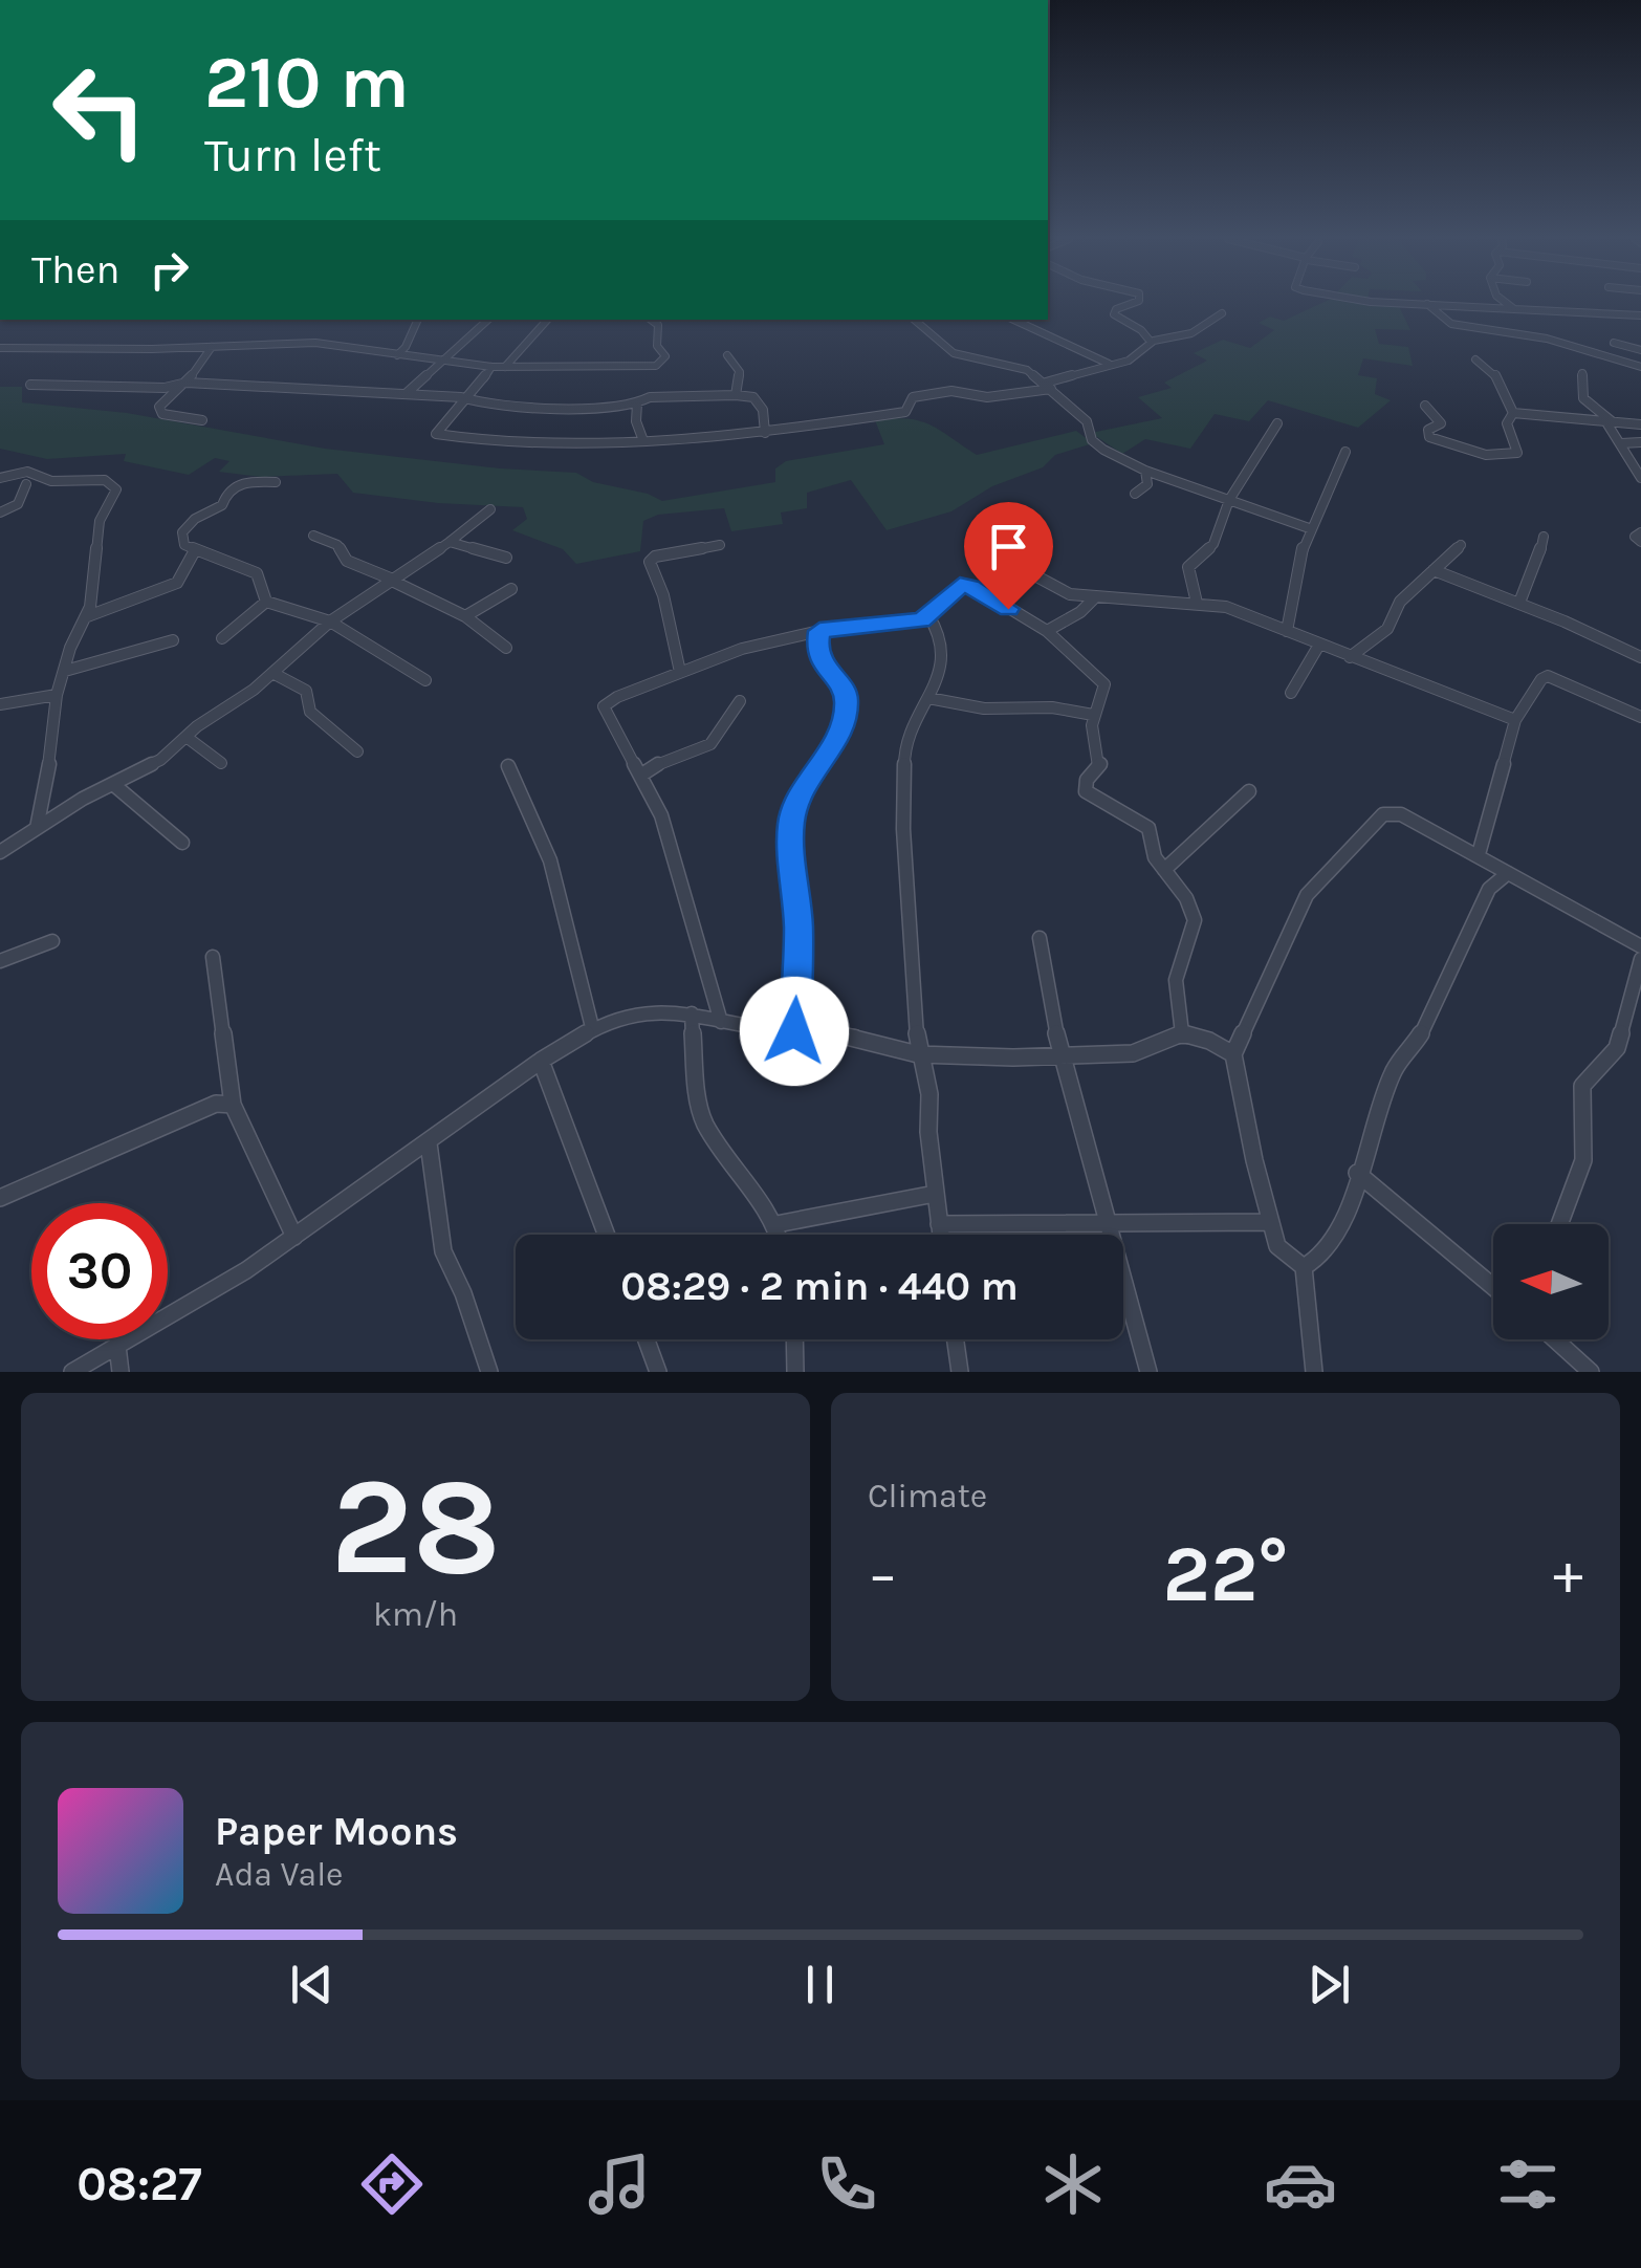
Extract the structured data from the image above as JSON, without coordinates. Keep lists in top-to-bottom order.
{
  "north": "left",
  "page": {
    "turn": ["210 m", "Turn left"],
    "then": "Then",
    "limit": "30",
    "trip": "08:29 · 2 min · 440 m",
    "tile": [
      ["28", "km/h"],
      "Climate"
    ],
    "heat": ["−", "22°", "+"],
    "song": ["Paper Moons", "Ada Vale"],
    "tabs": "08:27"
  }
}
